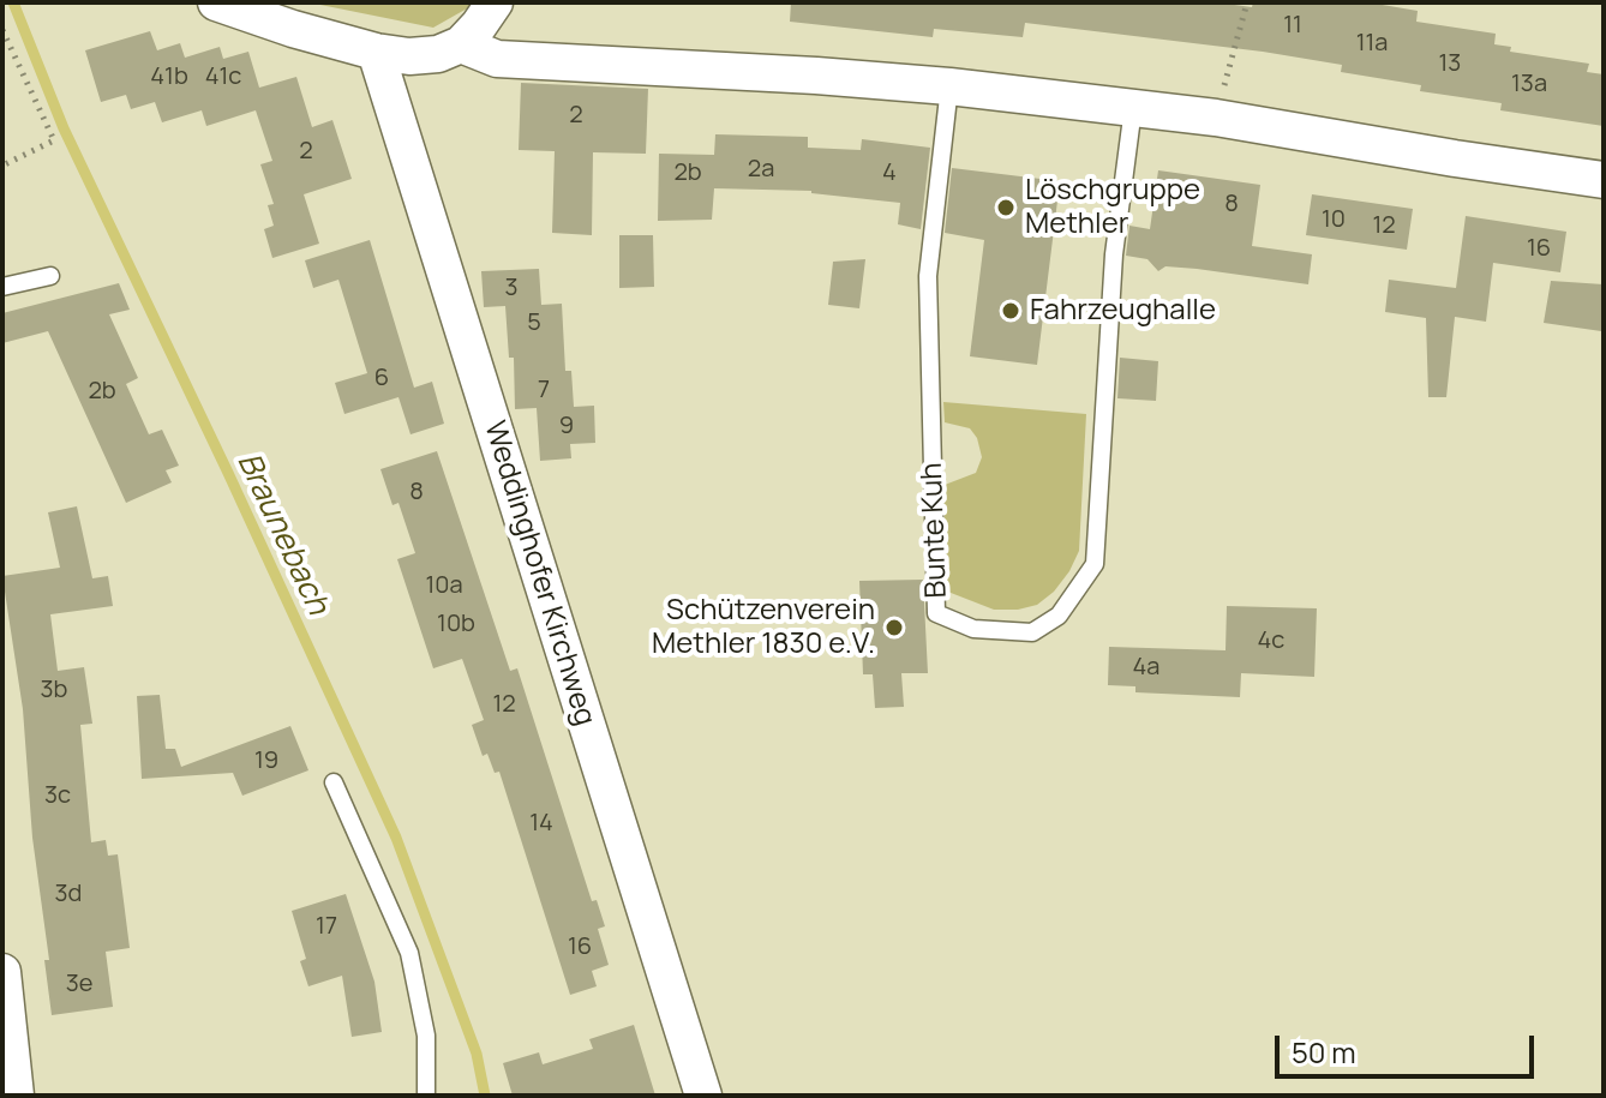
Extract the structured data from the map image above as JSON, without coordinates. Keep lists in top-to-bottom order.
{
  "streets": {
    "street": ["Weddinghofer Kirchweg"],
    "lane": ["Bunte Kuh"]
  },
  "water": ["Braunebach"],
  "places": ["Löschgruppe Methler", "Fahrzeughalle", "Schützenverein Methler 1830 e.V."],
  "house_numbers": [
    "11",
    "11a",
    "13",
    "41b",
    "41c",
    "13a",
    "2",
    "2",
    "2a",
    "2b",
    "4",
    "8",
    "10",
    "12",
    "16",
    "3",
    "5",
    "6",
    "7",
    "2b",
    "9",
    "8",
    "10a",
    "10b",
    "4c",
    "4a",
    "3b",
    "12",
    "19",
    "3c",
    "14",
    "3d",
    "17",
    "16",
    "3e"
  ],
  "scale_bar": "50 m"
}
